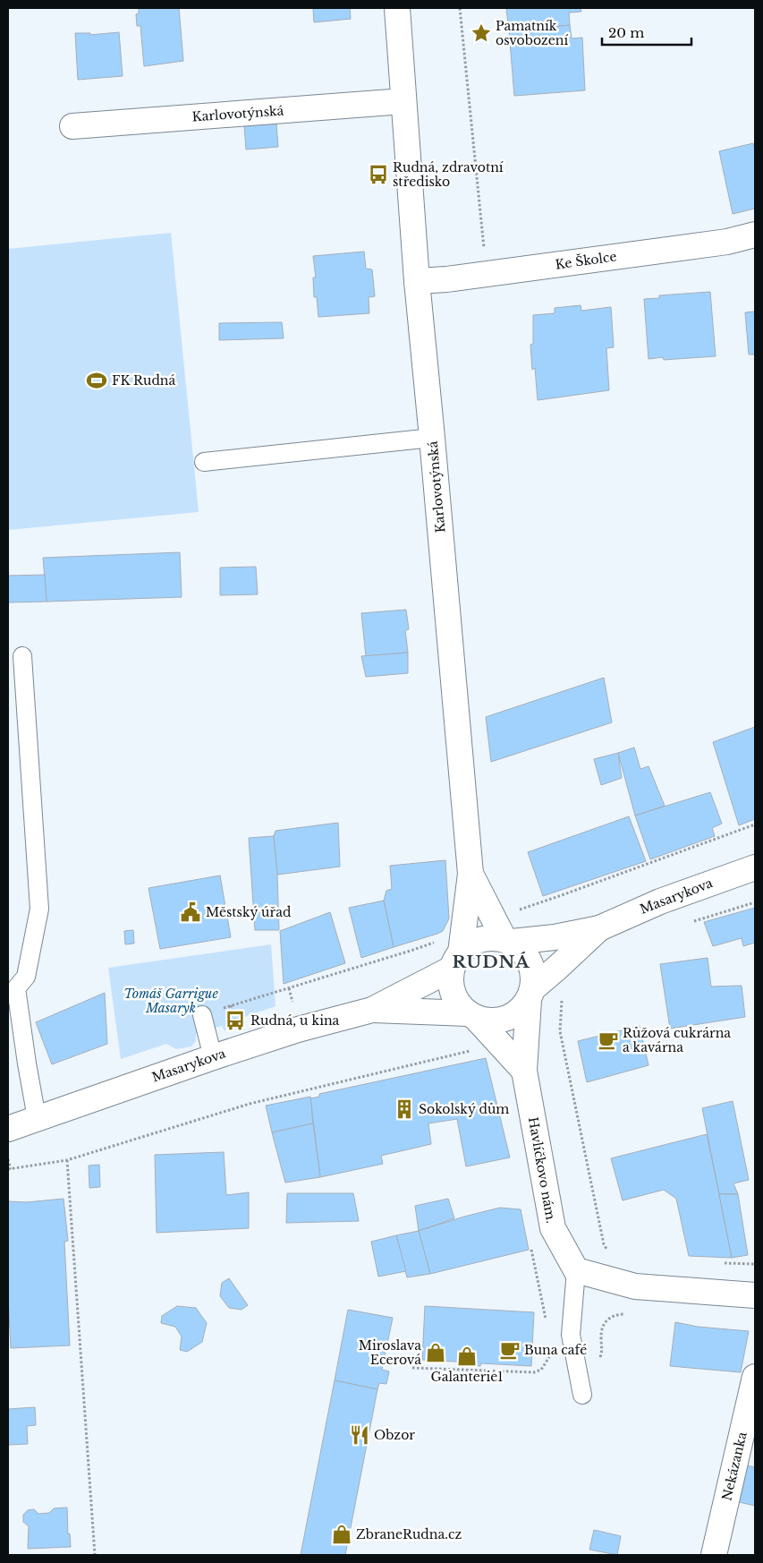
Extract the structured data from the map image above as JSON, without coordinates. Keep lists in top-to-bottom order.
{
  "streets": {
    "street": [
      "Karlovotýnská",
      "Ke Školce",
      "Masarykova",
      "Havlíčkovo nám.",
      "Nekázanka"
    ]
  },
  "crossings": [
    ["Karlovotýnská", "Ke Školce"]
  ],
  "districts": ["RUDNÁ"],
  "parks": ["Tomáš Garrigue Masaryk"],
  "places": {
    "place": ["Pamatník osvobození"],
    "bus stop": ["Rudná, zdravotní středisko", "Rudná, u kina"],
    "sports": ["FK Rudná"],
    "public building": ["Městský úřad"],
    "cafe": ["Růžová cukrárna a kavárna", "Buna café"],
    "building": ["Sokolský dům"],
    "shop": ["Miroslava Ecerová", "Galanterie1", "ZbraneRudna.cz"],
    "restaurant": ["Obzor"]
  },
  "scale_bar": "20 m"
}
